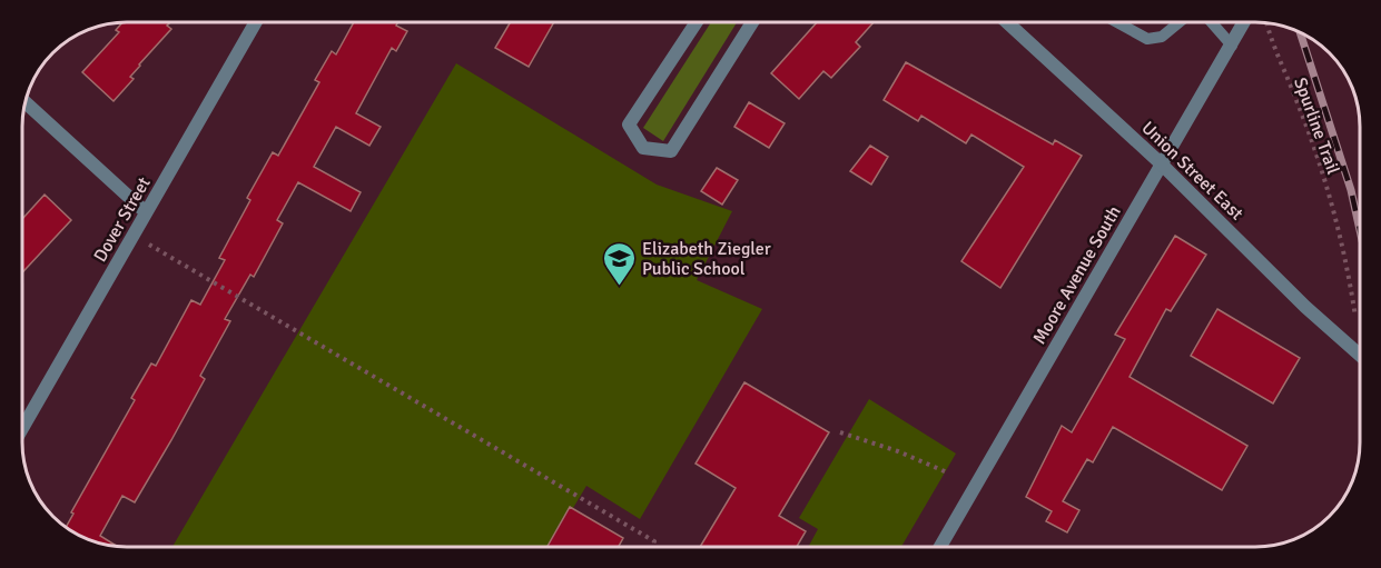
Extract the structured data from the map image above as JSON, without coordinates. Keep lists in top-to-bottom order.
{
  "streets": {
    "street": ["Union Street East", "Dover Street", "Moore Avenue South"],
    "path": ["Spurline Trail"]
  },
  "crossings": [
    ["Union Street East", "Moore Avenue South"]
  ],
  "places": {
    "school or university": ["Elizabeth Ziegler Public School"]
  }
}
